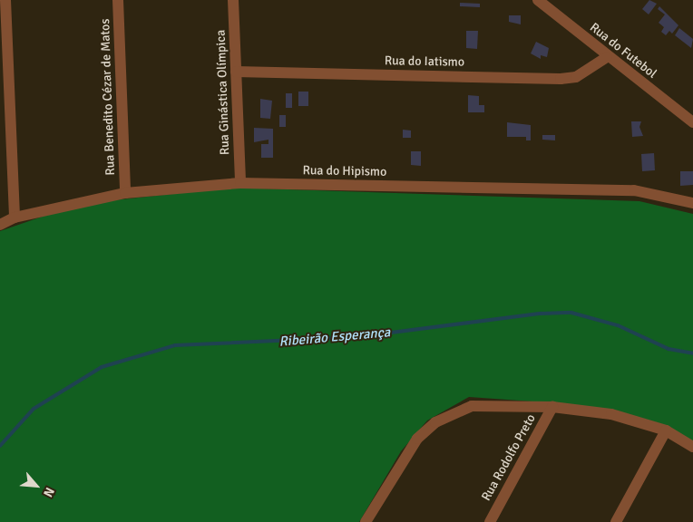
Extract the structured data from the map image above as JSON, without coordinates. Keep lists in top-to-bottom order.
{
  "streets": {
    "street": [
      "Rua do Futebol",
      "Rua do Iatismo",
      "Rua Ginástica Olímpica",
      "Rua Benedito Cézar de Matos",
      "Rua do Hipismo",
      "Rua Rodolfo Preto"
    ]
  },
  "crossings": [
    ["Rua do Futebol", "Rua do Iatismo"],
    ["Rua do Iatismo", "Rua Ginástica Olímpica"],
    ["Rua Ginástica Olímpica", "Rua do Hipismo"],
    ["Rua Benedito Cézar de Matos", "Rua do Hipismo"]
  ],
  "water": ["Ribeirão Esperança"],
  "north": "bottom right"
}
